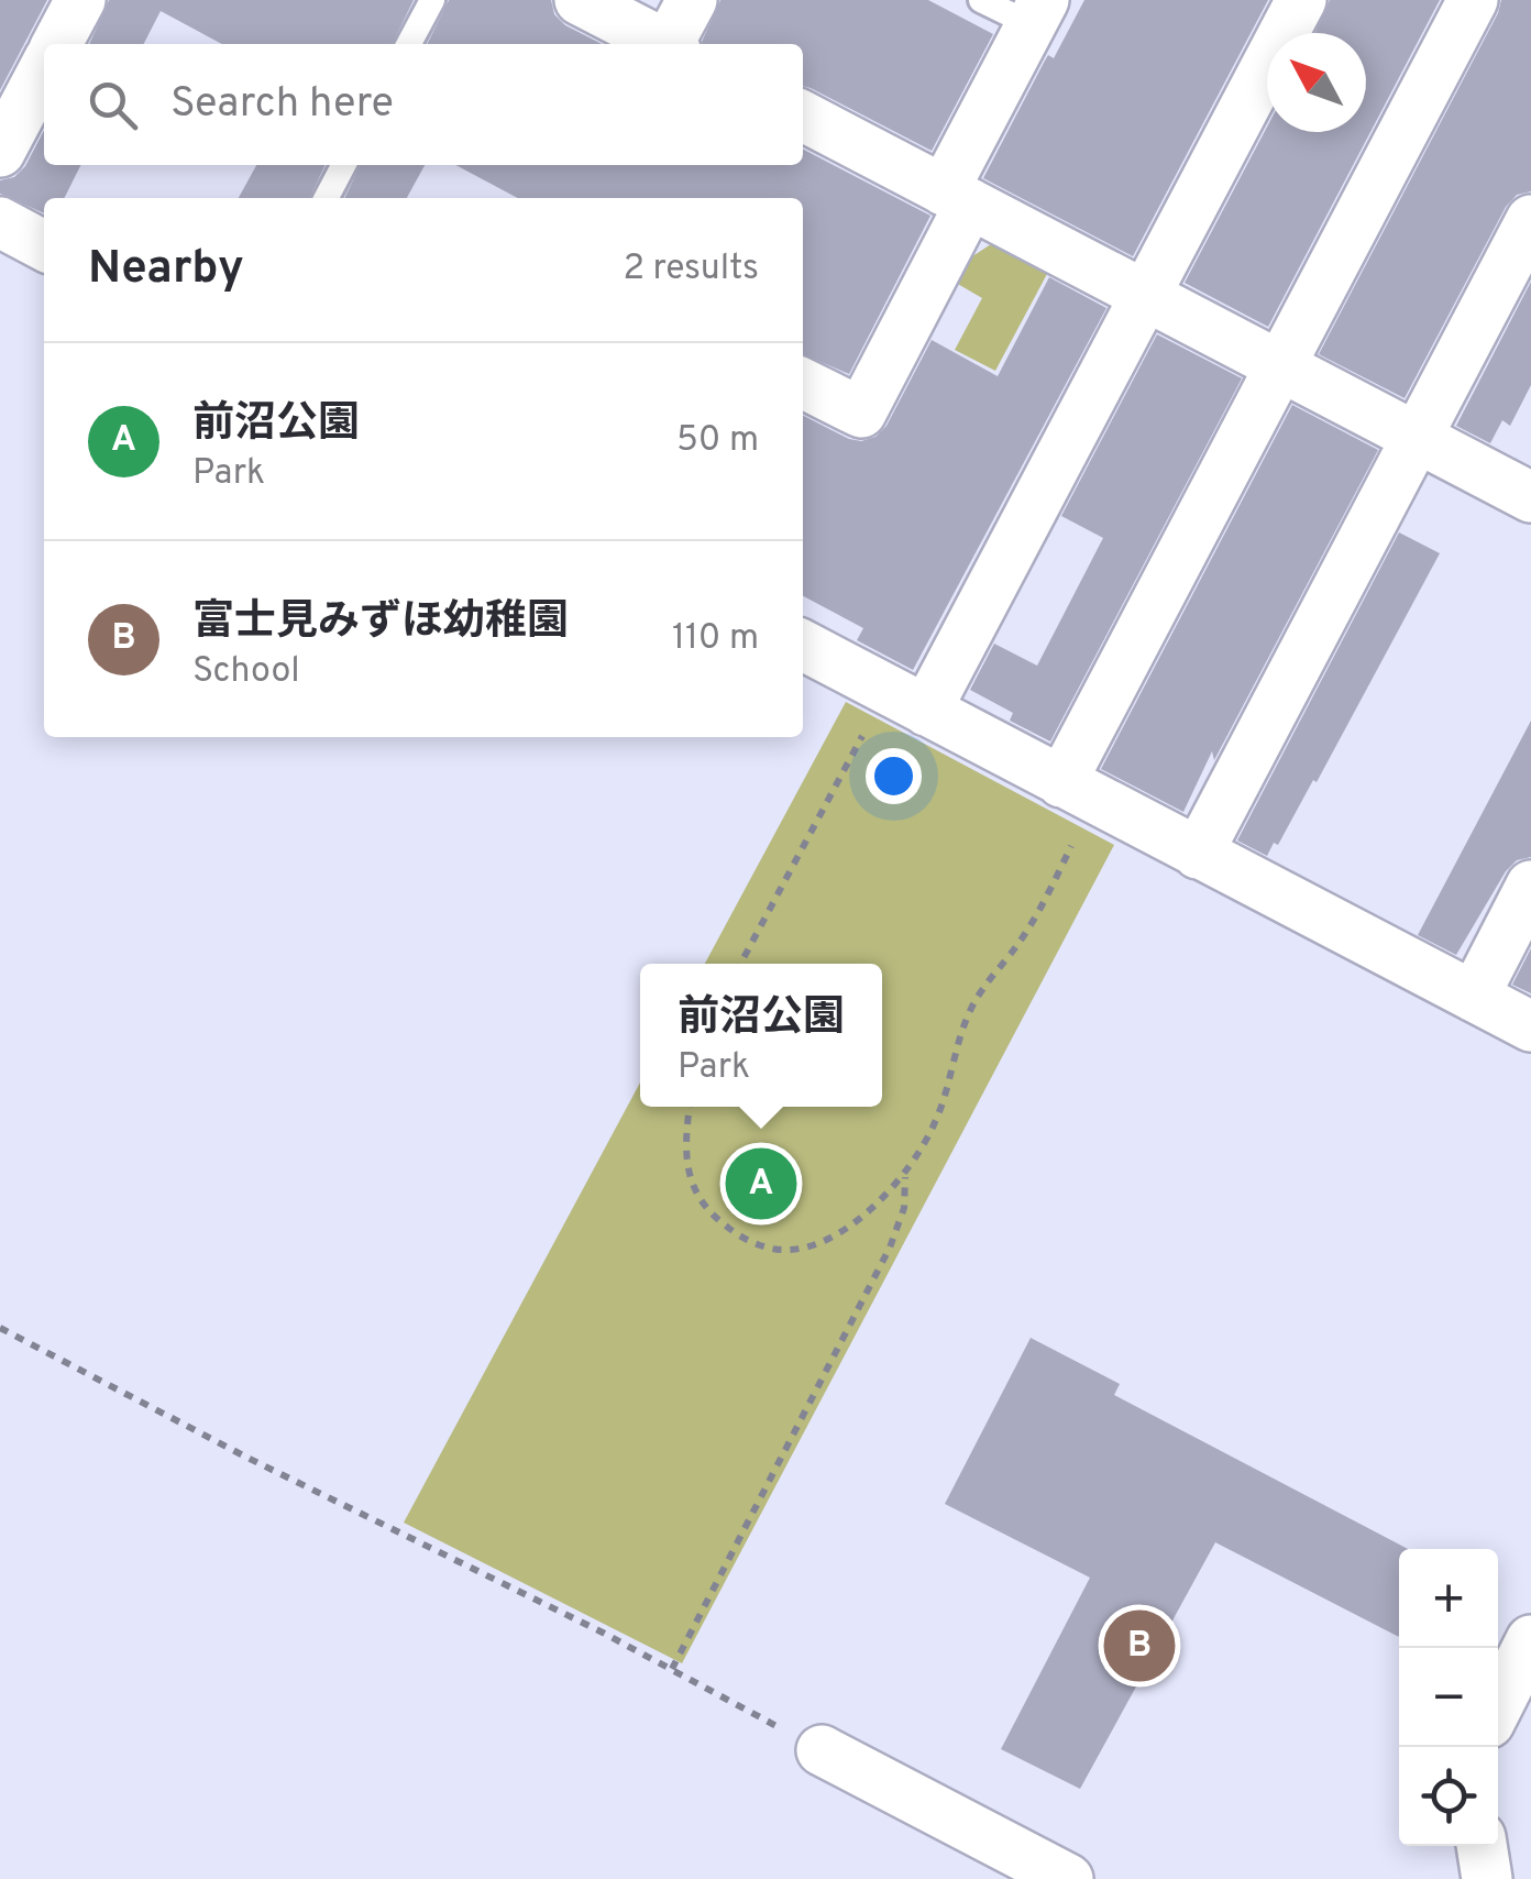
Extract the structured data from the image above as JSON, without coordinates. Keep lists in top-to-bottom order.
{
  "north": "top left",
  "page": {
    "search": "Search here",
    "heading": ["Nearby", "2 results"],
    "list": [
      {
        "mark": "A",
        "name": "前沼公園",
        "note": "Park",
        "value": "50 m"
      },
      {
        "mark": "B",
        "name": "富士見みずほ幼稚園",
        "note": "School",
        "value": "110 m"
      }
    ],
    "popup": ["前沼公園", "Park"],
    "pins": ["A", "B"],
    "map_buttons": ["+", "−"]
  }
}
